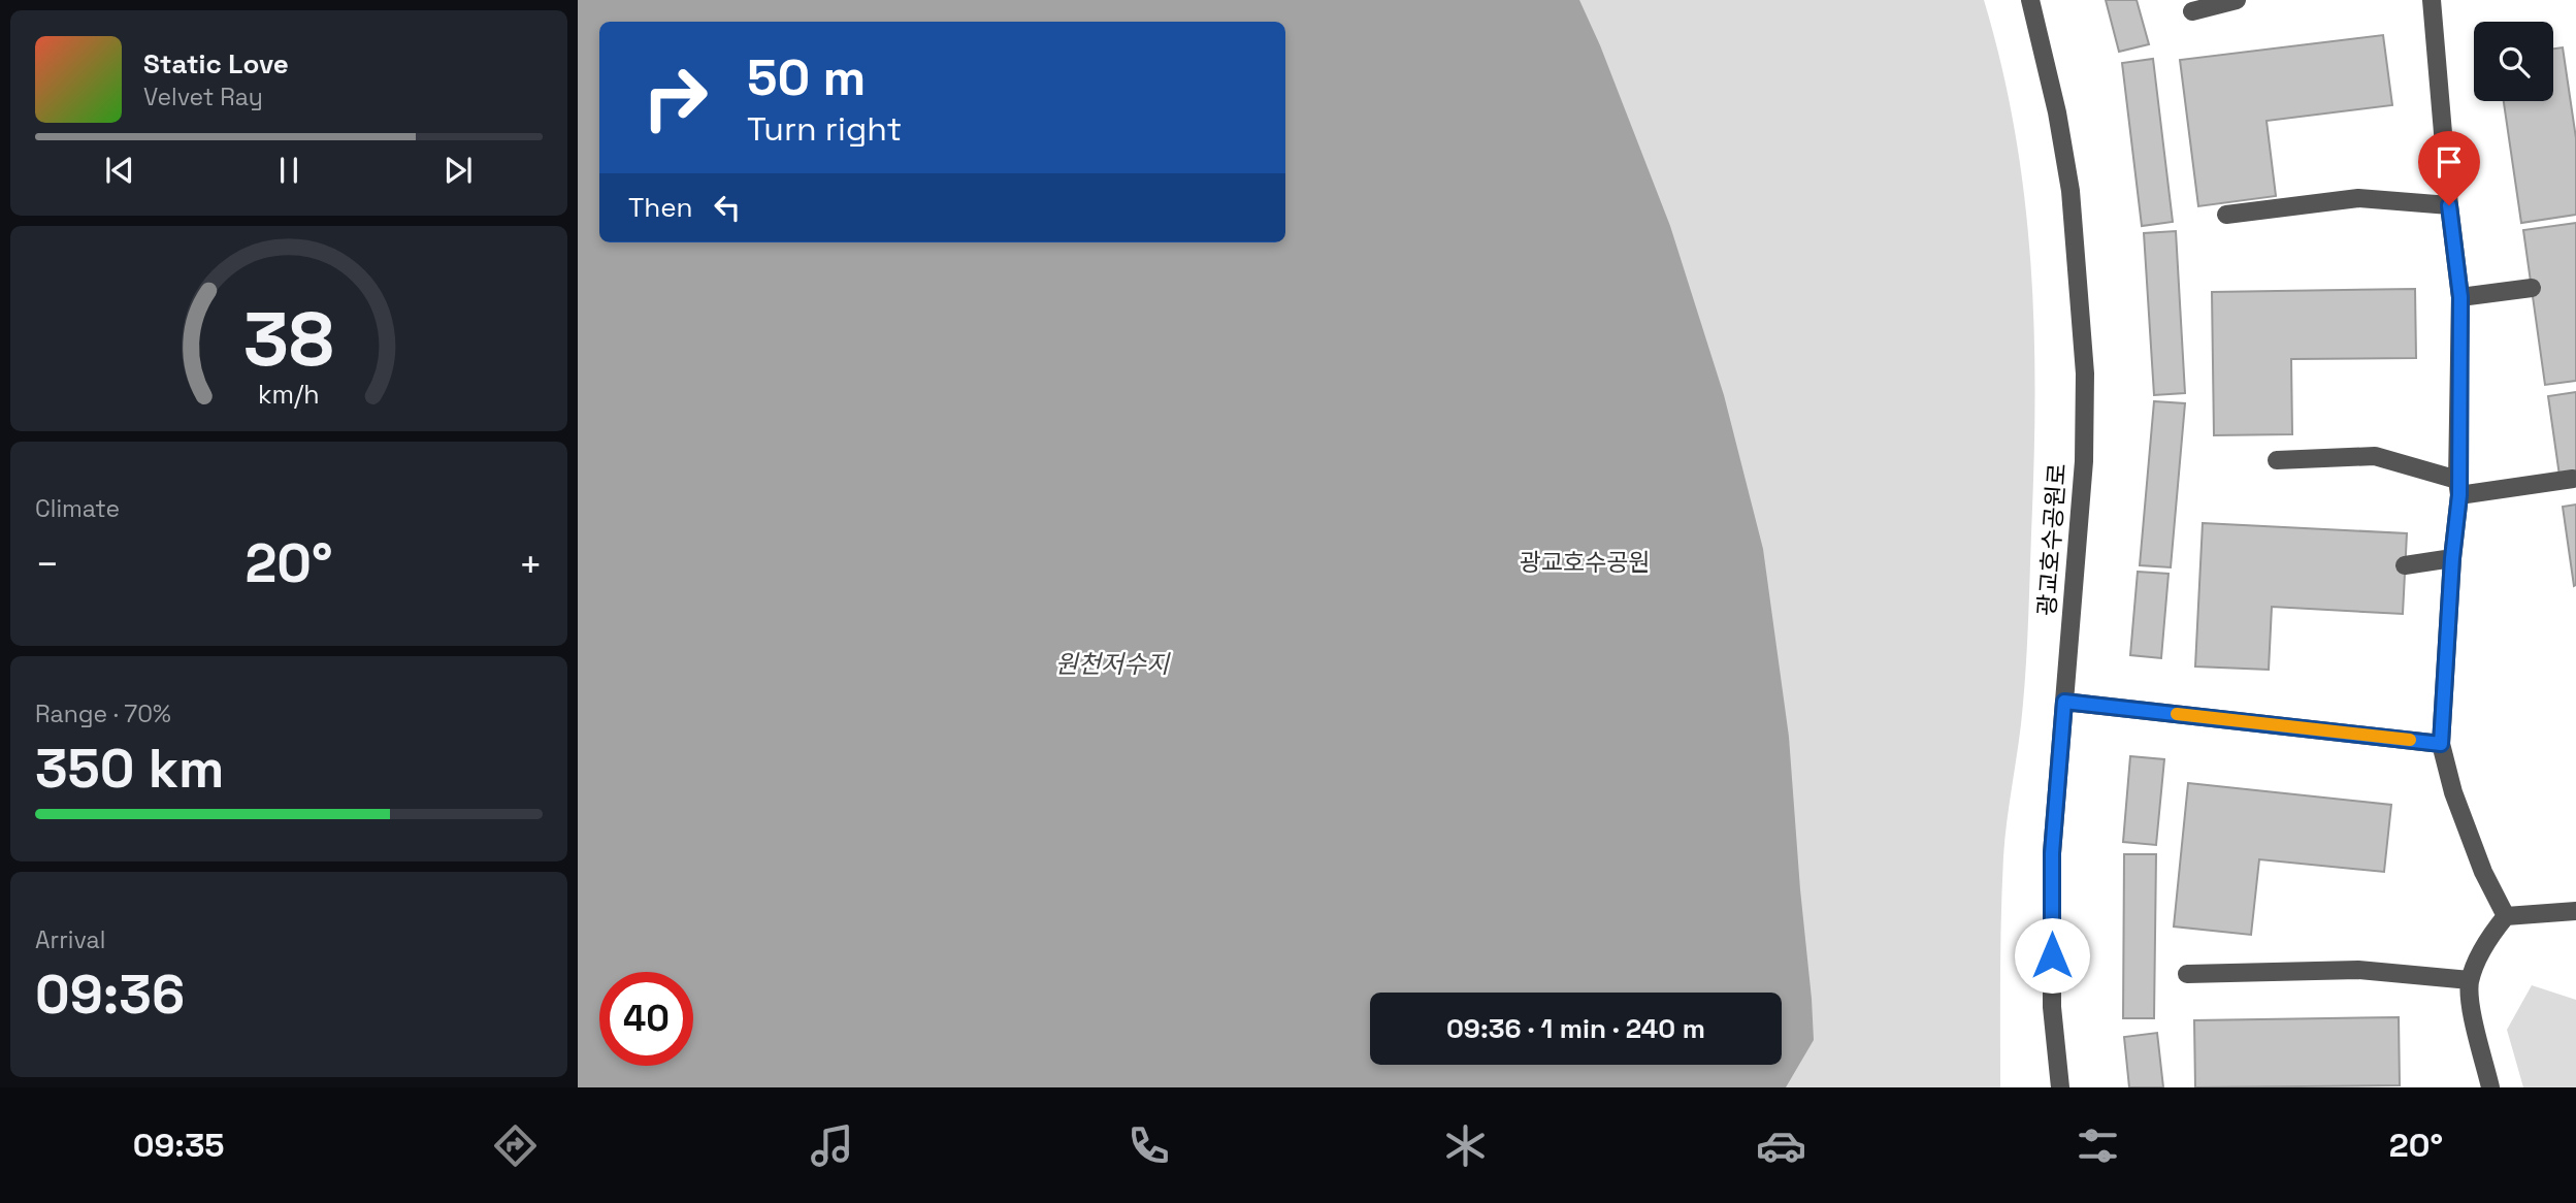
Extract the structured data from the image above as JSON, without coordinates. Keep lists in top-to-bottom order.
{
  "streets": {
    "street": ["광교호수공원로"]
  },
  "water": ["원천저수지"],
  "parks": ["광교호수공원"],
  "page": {
    "turn": ["50 m", "Turn right"],
    "song": ["Static Love", "Velvet Ray"],
    "then": "Then",
    "tile": [
      "Climate",
      ["Range · 70%", "350 km"],
      ["Arrival", "09:36"]
    ],
    "heat": ["−", "20°", "+"],
    "limit": "40",
    "trip": "09:36 · 1 min · 240 m",
    "tabs": ["09:35", "20°"],
    "gauge": ["38", "km/h"]
  }
}
